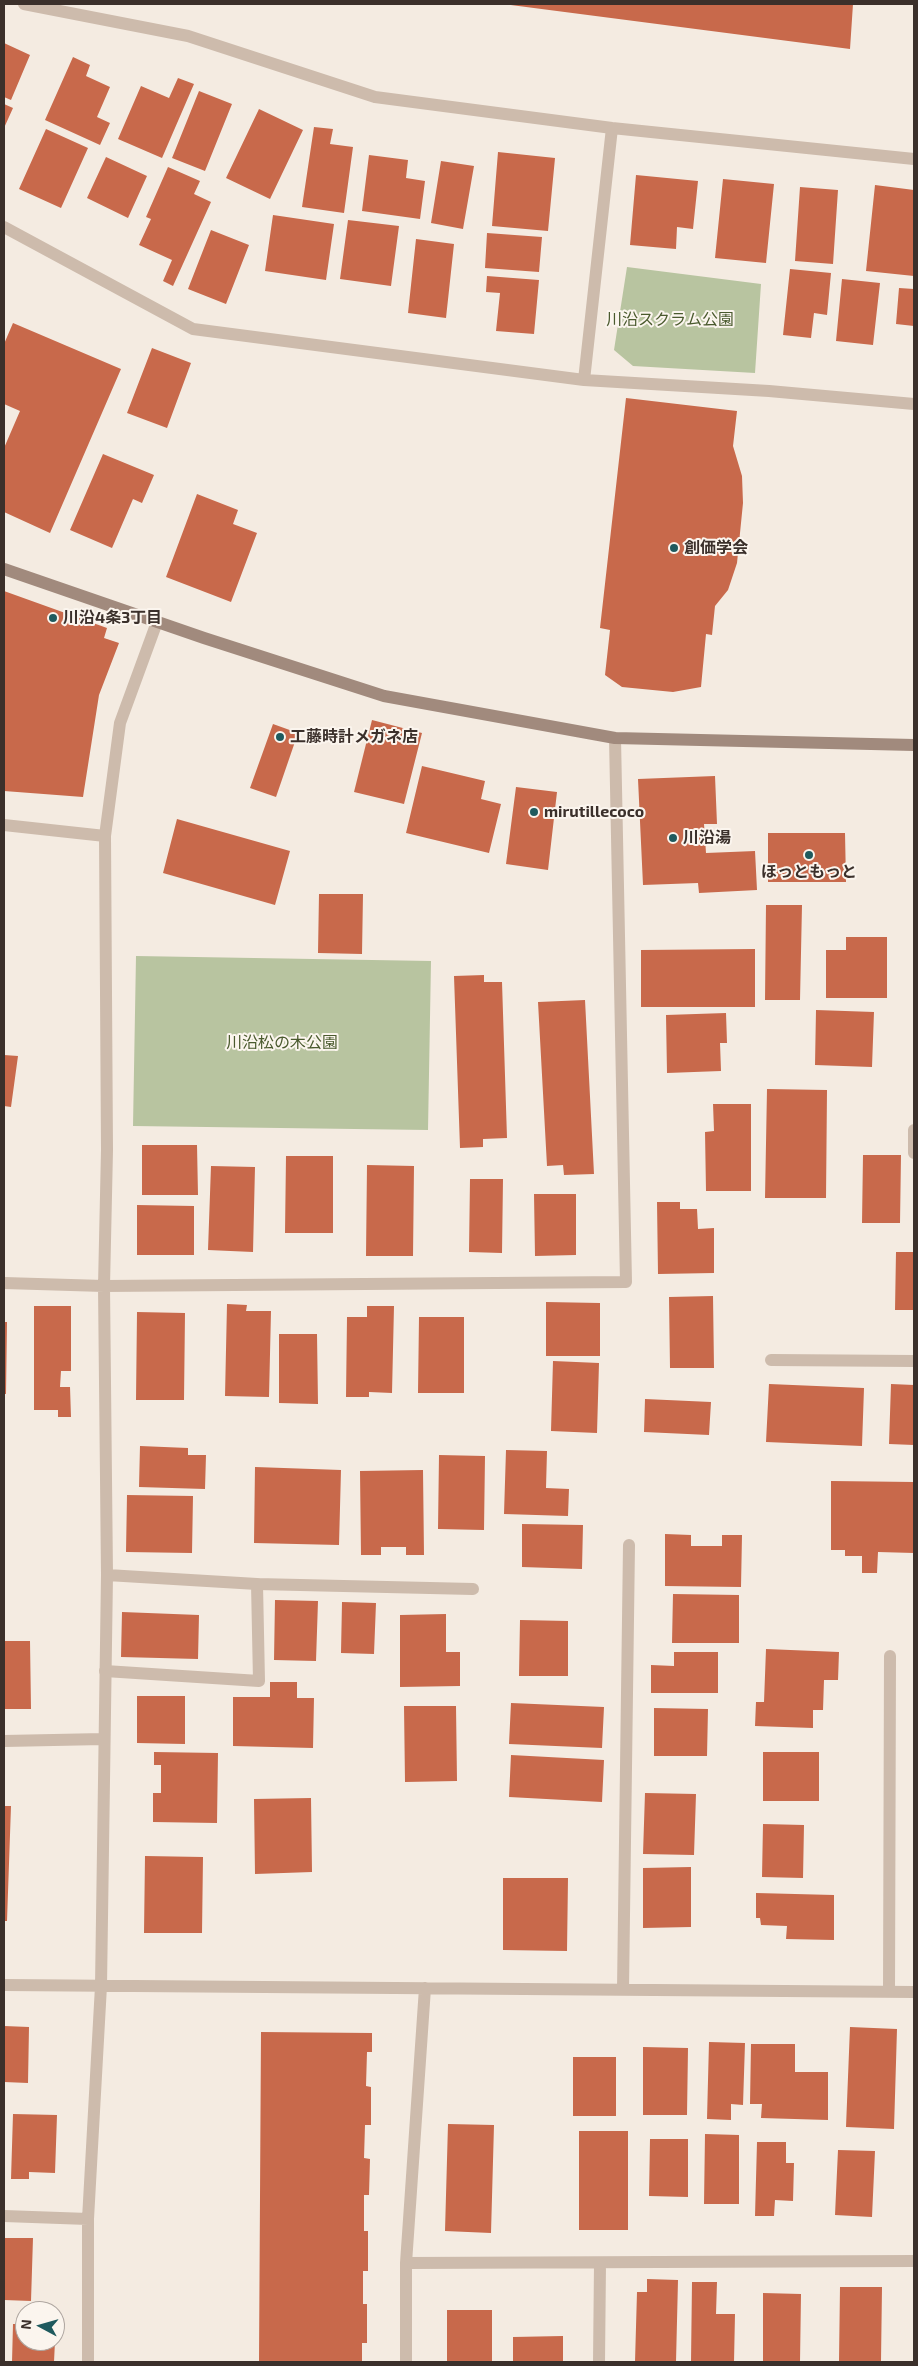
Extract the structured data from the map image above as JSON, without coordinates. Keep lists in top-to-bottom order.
{
  "parks": ["川沿スクラム公園", "川沿松の木公園"],
  "places": [
    "創価学会",
    "川沿4条3丁目",
    "工藤時計メガネ店",
    "mirutillecoco",
    "川沿湯",
    "ほっともっと"
  ],
  "north": "left"
}
